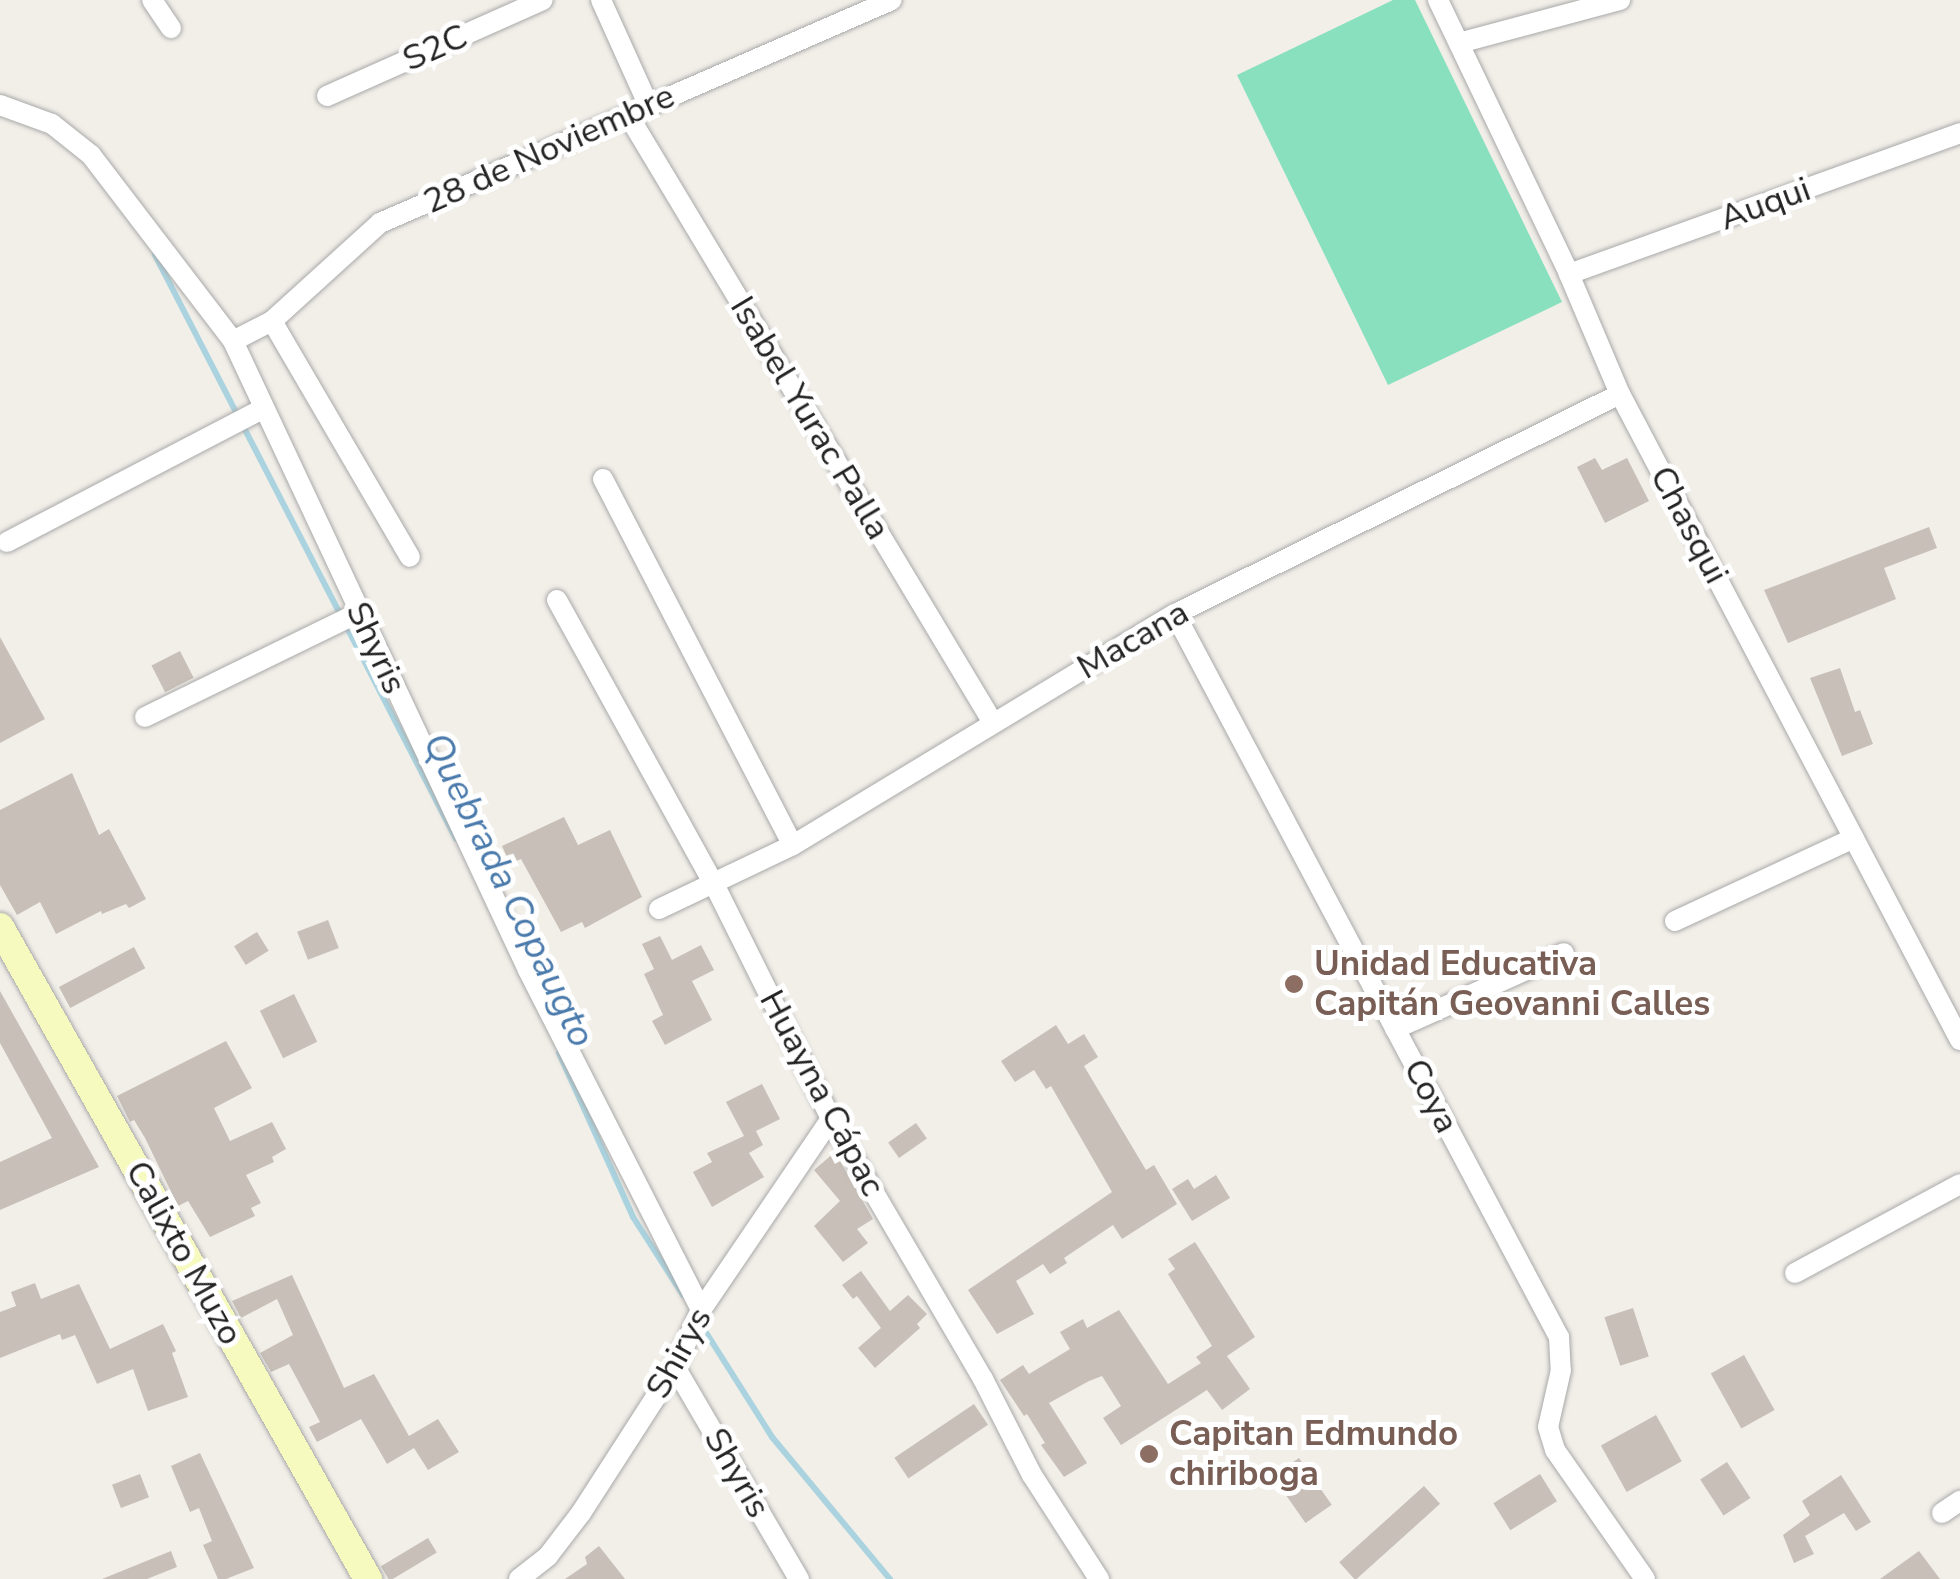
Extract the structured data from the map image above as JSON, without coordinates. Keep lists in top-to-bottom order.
{
  "streets": {
    "street": [
      "S2C",
      "28 de Noviembre",
      "Auqui",
      "Isabel Yurac Palla",
      "Chasqui",
      "Macana",
      "Shyris",
      "Huayna Cápac",
      "Coya",
      "Calixto Muzo",
      "Shirys"
    ]
  },
  "crossings": [
    ["28 de Noviembre", "Isabel Yurac Palla"],
    ["28 de Noviembre", "Shyris"],
    ["Auqui", "Chasqui"],
    ["Isabel Yurac Palla", "Macana"],
    ["Chasqui", "Macana"],
    ["Macana", "Huayna Cápac"],
    ["Macana", "Coya"],
    ["Shyris", "Shirys"],
    ["Huayna Cápac", "Shirys"]
  ],
  "water": ["Quebrada Copaugto"],
  "places": ["Unidad Educativa Capitán Geovanni Calles", "Capitan Edmundo chiriboga"]
}
